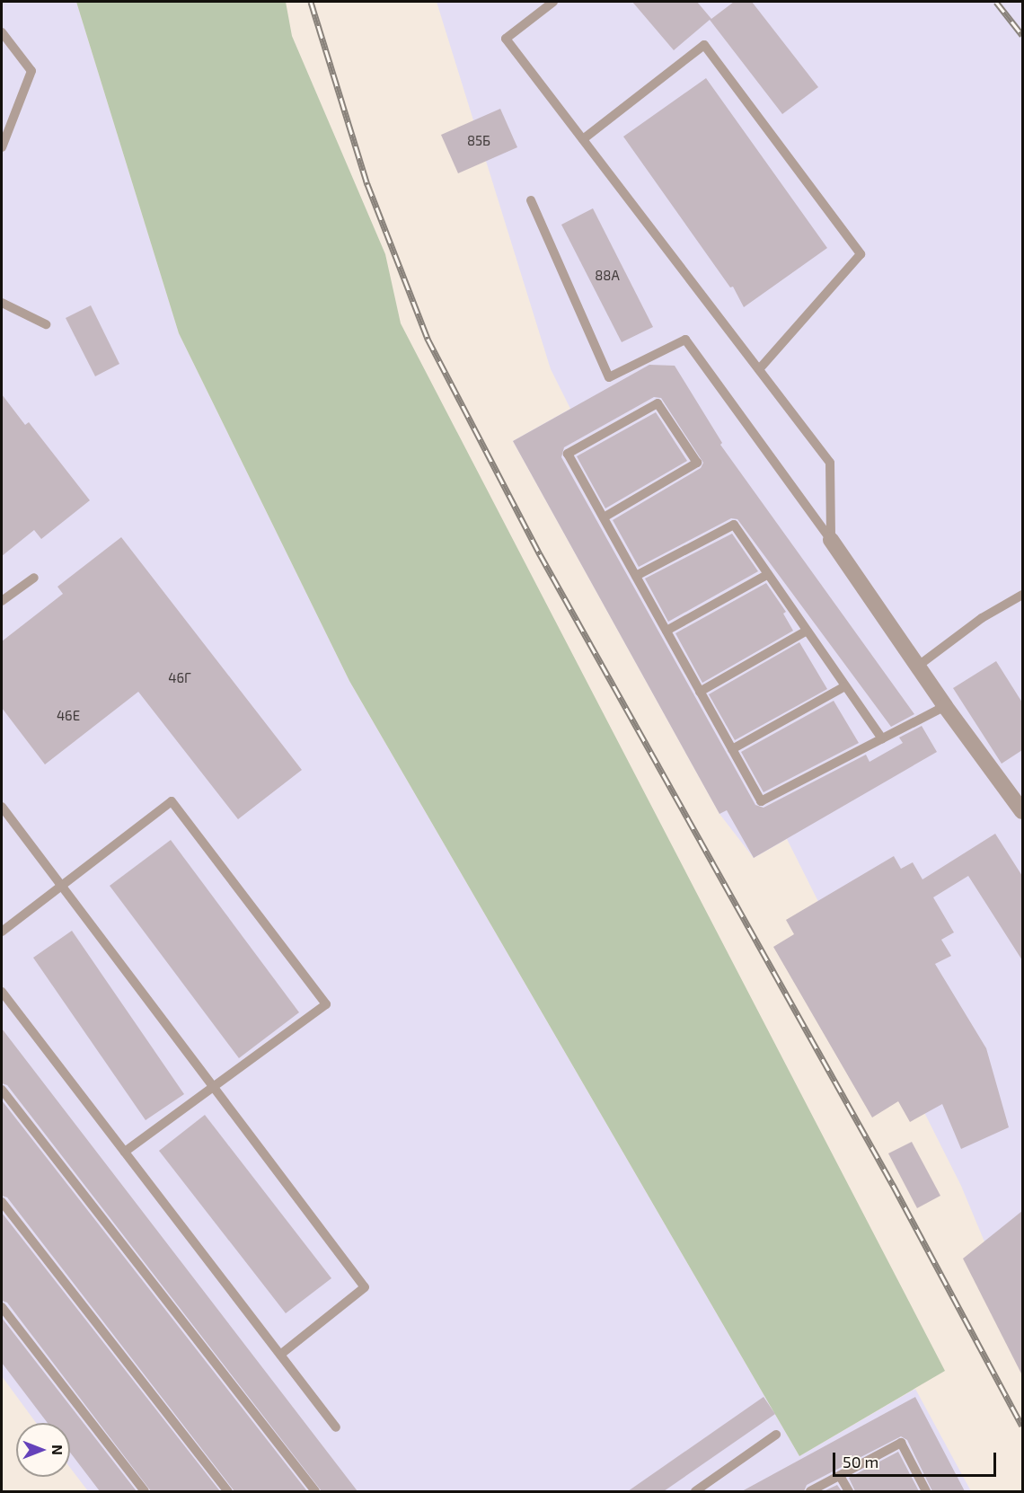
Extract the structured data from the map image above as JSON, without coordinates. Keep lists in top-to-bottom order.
{
  "house_numbers": [
    "85Б",
    "88А",
    "46Г",
    "46Е"
  ],
  "scale_bar": "50 m",
  "north": "right"
}
